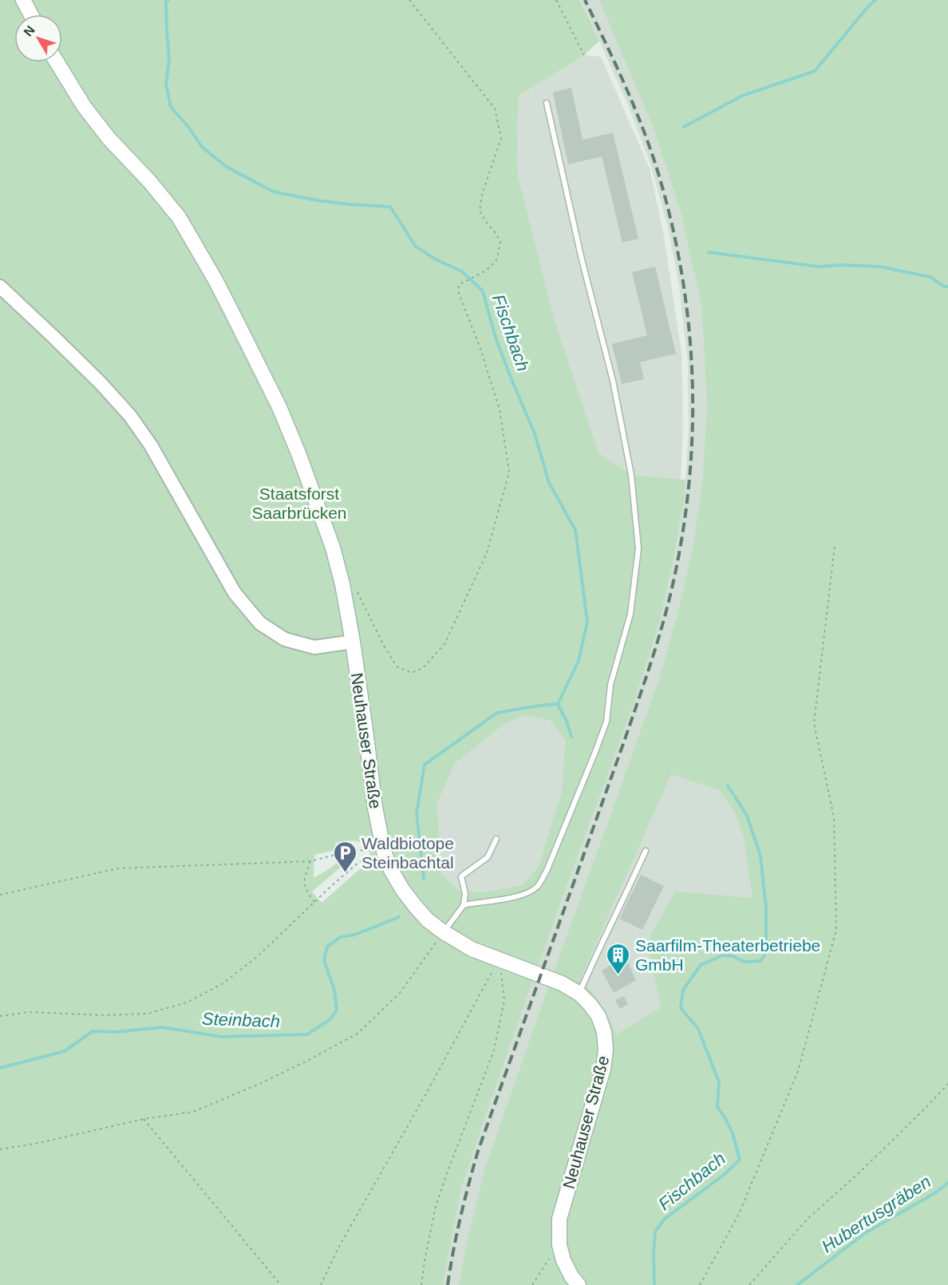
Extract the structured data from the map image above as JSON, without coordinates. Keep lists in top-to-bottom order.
{
  "streets": {
    "main road": ["Neuhauser Straße"]
  },
  "water": ["Fischbach", "Steinbach", "Hubertusgräben"],
  "parks": ["Staatsforst Saarbrücken"],
  "places": {
    "parking": ["Waldbiotope Steinbachtal"],
    "building": ["Saarfilm-Theaterbetriebe GmbH"]
  },
  "north": "top left"
}
